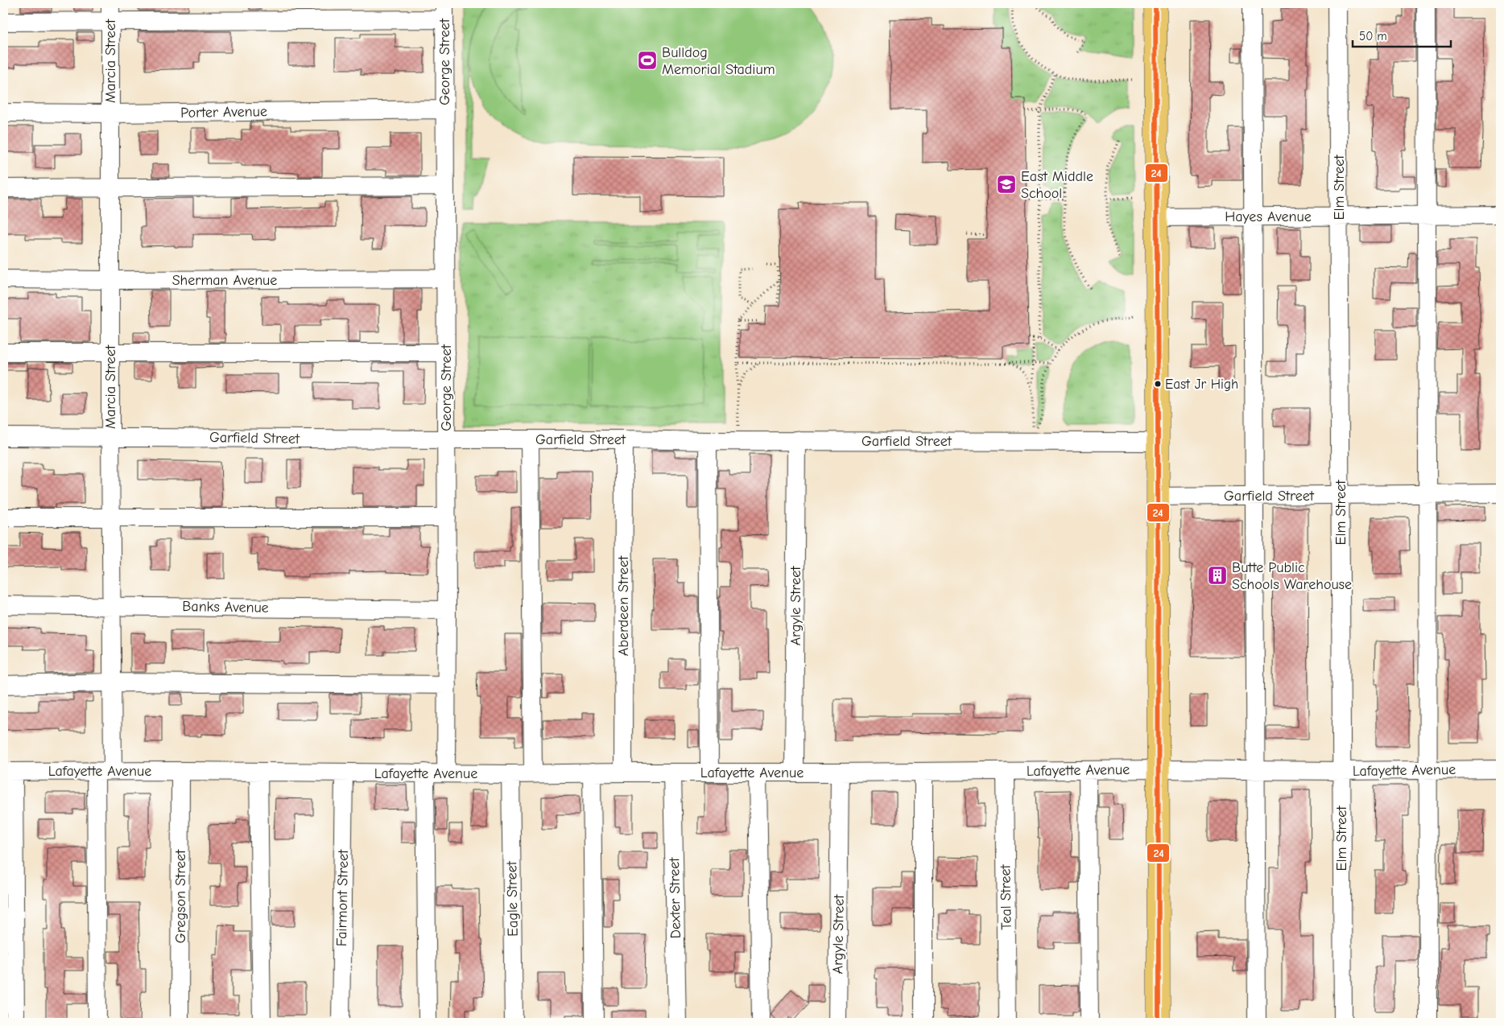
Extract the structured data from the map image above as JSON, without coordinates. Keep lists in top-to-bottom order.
{
  "streets": {
    "street": [
      "Marcia Street",
      "George Street",
      "Porter Avenue",
      "Elm Street",
      "Hayes Avenue",
      "Sherman Avenue",
      "Garfield Street",
      "Aberdeen Street",
      "Argyle Street",
      "Banks Avenue",
      "Lafayette Avenue",
      "Gregson Street",
      "Teal Street",
      "Fairmont Street",
      "Dexter Street",
      "Eagle Street"
    ]
  },
  "crossings": [
    ["Marcia Street", "Porter Avenue"],
    ["Marcia Street", "Sherman Avenue"],
    ["Marcia Street", "Garfield Street"],
    ["Marcia Street", "Banks Avenue"],
    ["Marcia Street", "Lafayette Avenue"],
    ["George Street", "Porter Avenue"],
    ["George Street", "Sherman Avenue"],
    ["George Street", "Garfield Street"],
    ["George Street", "Banks Avenue"],
    ["George Street", "Lafayette Avenue"],
    ["Elm Street", "Hayes Avenue"],
    ["Elm Street", "Garfield Street"],
    ["Elm Street", "Lafayette Avenue"],
    ["Garfield Street", "Aberdeen Street"],
    ["Garfield Street", "Argyle Street"],
    ["Aberdeen Street", "Lafayette Avenue"],
    ["Argyle Street", "Lafayette Avenue"],
    ["Lafayette Avenue", "Gregson Street"],
    ["Lafayette Avenue", "Teal Street"],
    ["Lafayette Avenue", "Fairmont Street"],
    ["Lafayette Avenue", "Dexter Street"],
    ["Lafayette Avenue", "Eagle Street"]
  ],
  "places": {
    "sports": ["Bulldog Memorial Stadium"],
    "school or university": ["East Middle School"],
    "other": ["East Jr High"],
    "building": ["Butte Public Schools Warehouse"]
  },
  "lines": ["transit line 24"],
  "scale_bar": "50 m"
}
